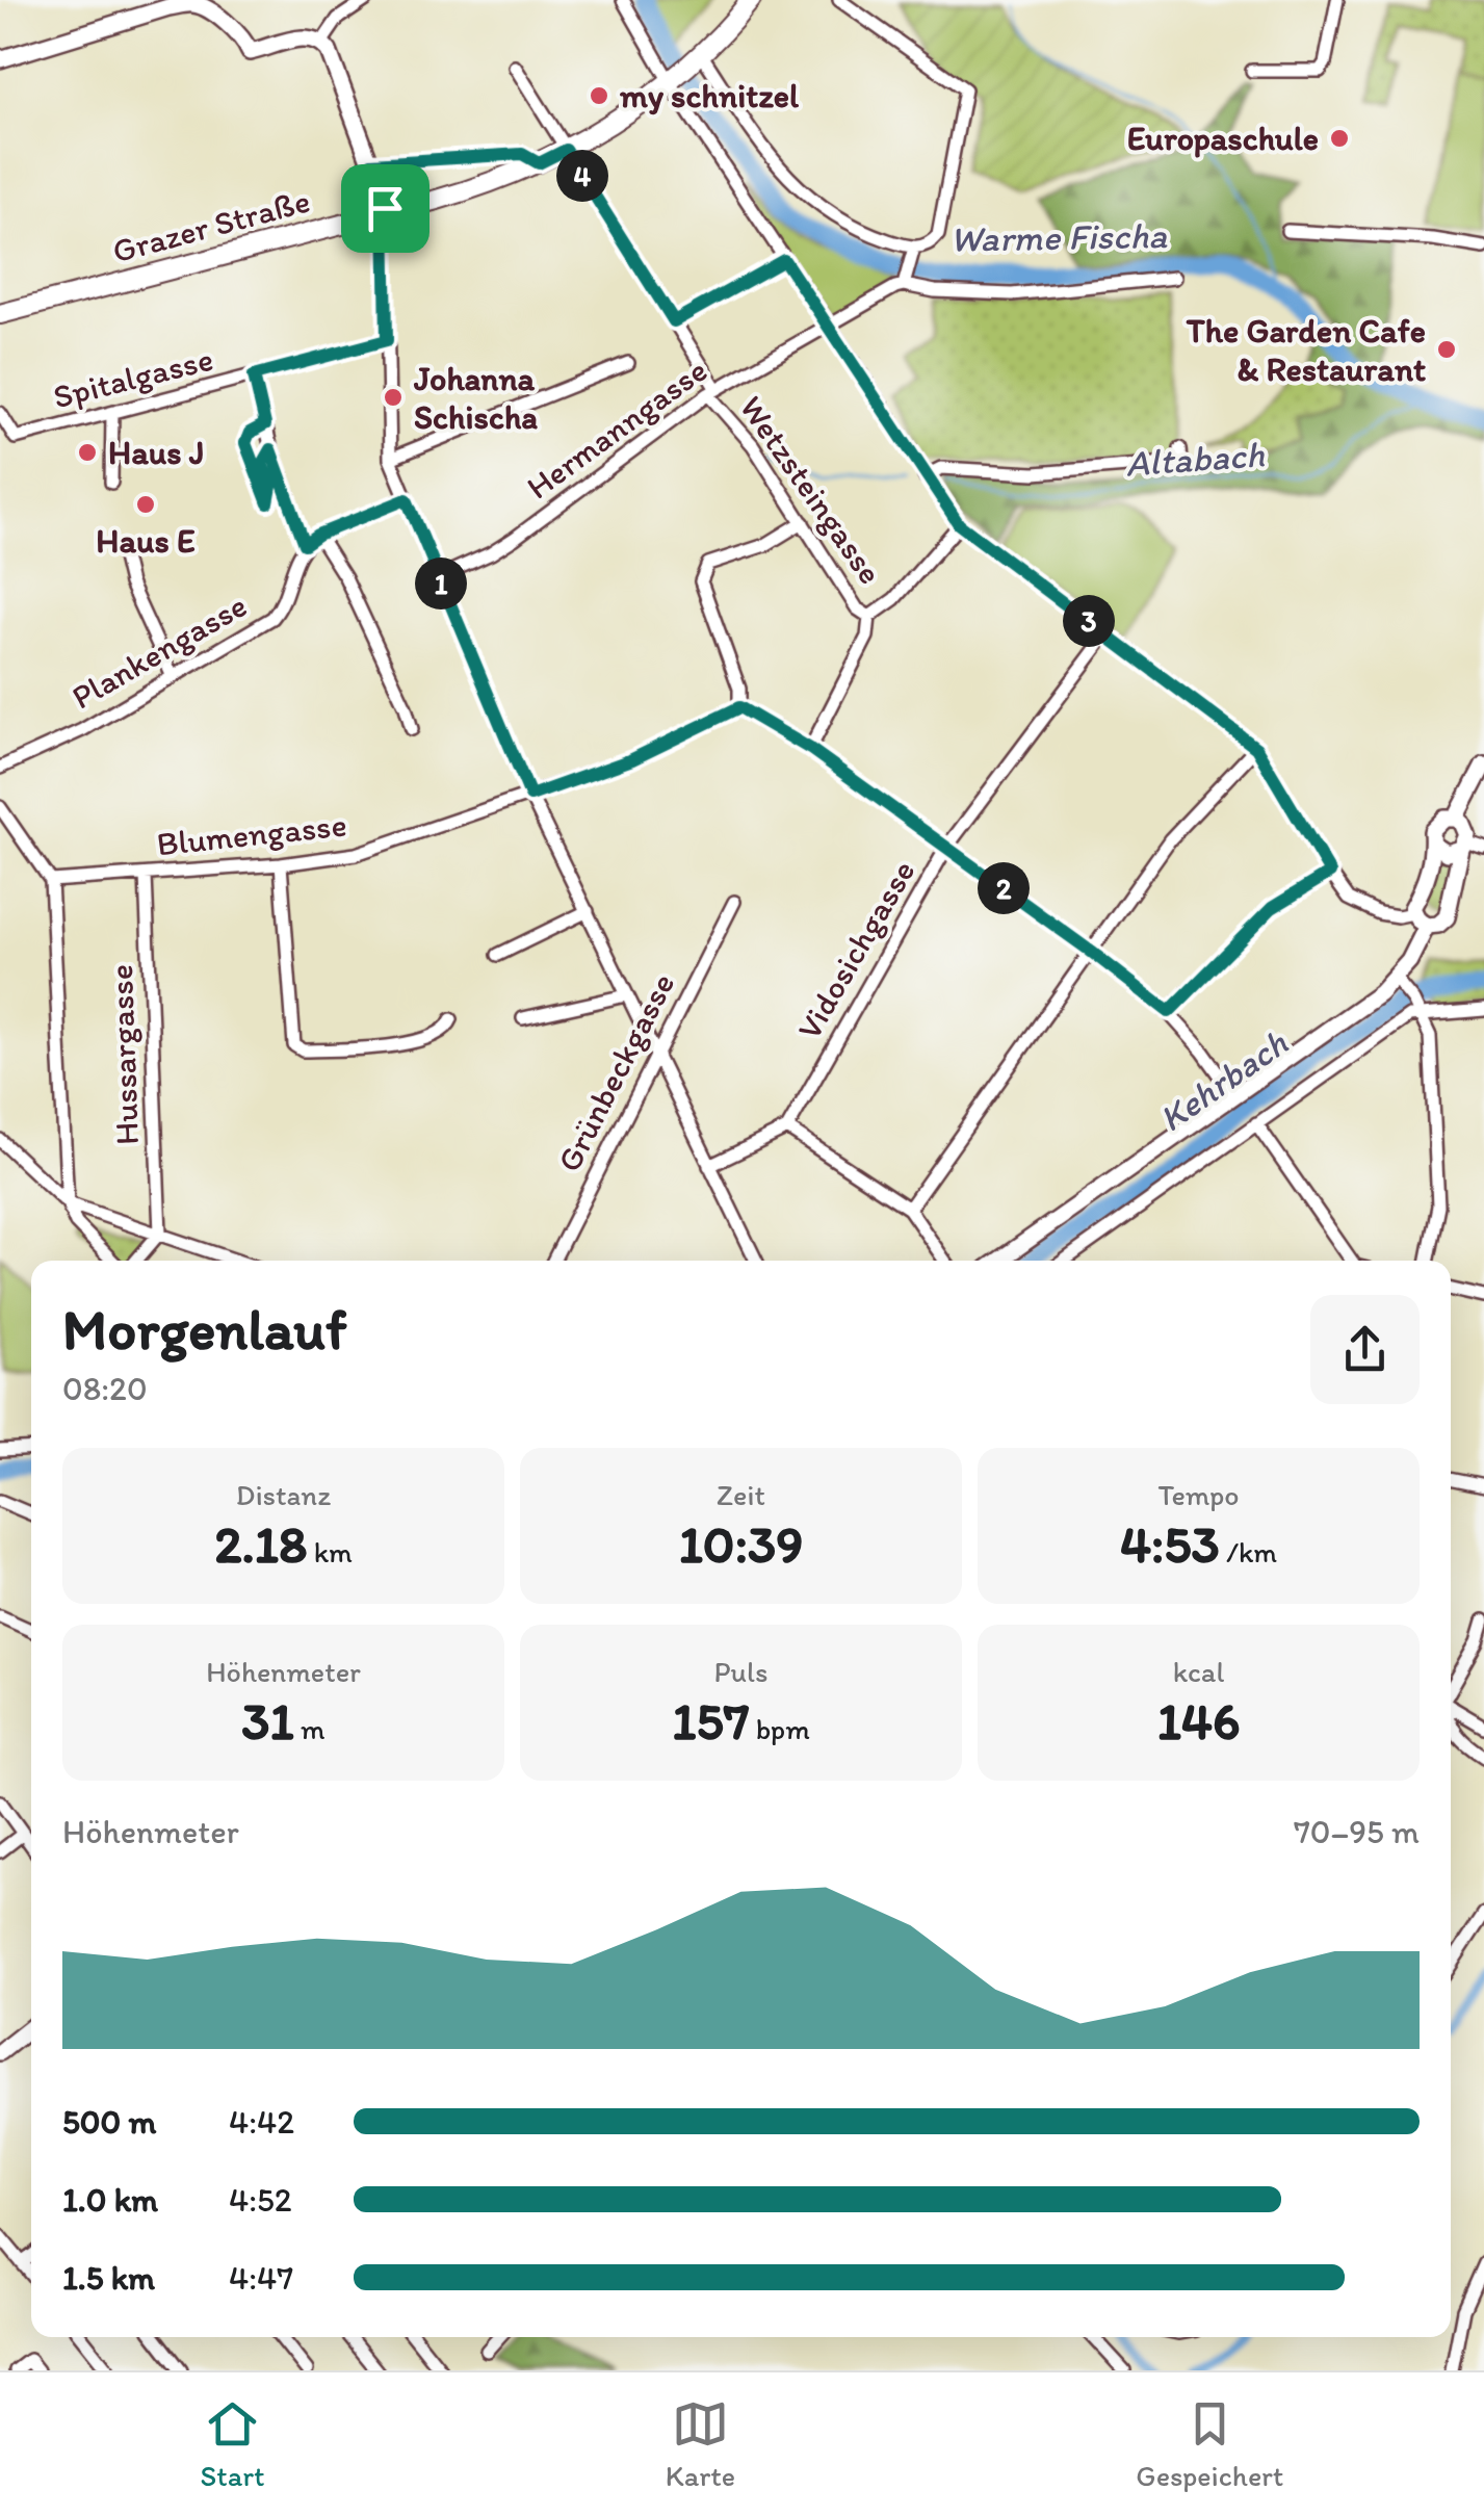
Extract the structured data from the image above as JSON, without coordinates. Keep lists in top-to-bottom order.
{
  "streets": {
    "main road": ["Grazer Straße"],
    "street": [
      "Spitalgasse",
      "Hermanngasse",
      "Wetzsteingasse",
      "Plankengasse",
      "Blumengasse",
      "Vidosichgasse",
      "Hussargasse",
      "Grünbeckgasse"
    ]
  },
  "crossings": [
    ["Grazer Straße", "Wetzsteingasse"],
    ["Hermanngasse", "Wetzsteingasse"],
    ["Blumengasse", "Hussargasse"]
  ],
  "water": ["Warme Fischa", "Altabach", "Kehrbach"],
  "places": [
    "my schnitzel",
    "Europaschule",
    "The Garden Cafe & Restaurant",
    "Johanna Schischa",
    "Haus J",
    "Haus E"
  ],
  "page": {
    "pins": [
      "4",
      "1",
      "3",
      "2"
    ],
    "heading": ["Morgenlauf", "08:20"],
    "stats": [
      ["Distanz", "2.18 km"],
      ["Zeit", "10:39"],
      ["Tempo", "4:53 /km"],
      ["Höhenmeter", "31 m"],
      ["Puls", "157 bpm"],
      ["kcal", "146"]
    ],
    "chart": ["Höhenmeter", "70–95 m"],
    "list": [
      {
        "name": "500 m",
        "note": "4:42"
      },
      {
        "name": "1.0 km",
        "note": "4:52"
      },
      {
        "name": "1.5 km",
        "note": "4:47"
      }
    ],
    "tabs": ["Start", "Karte", "Gespeichert"]
  }
}
